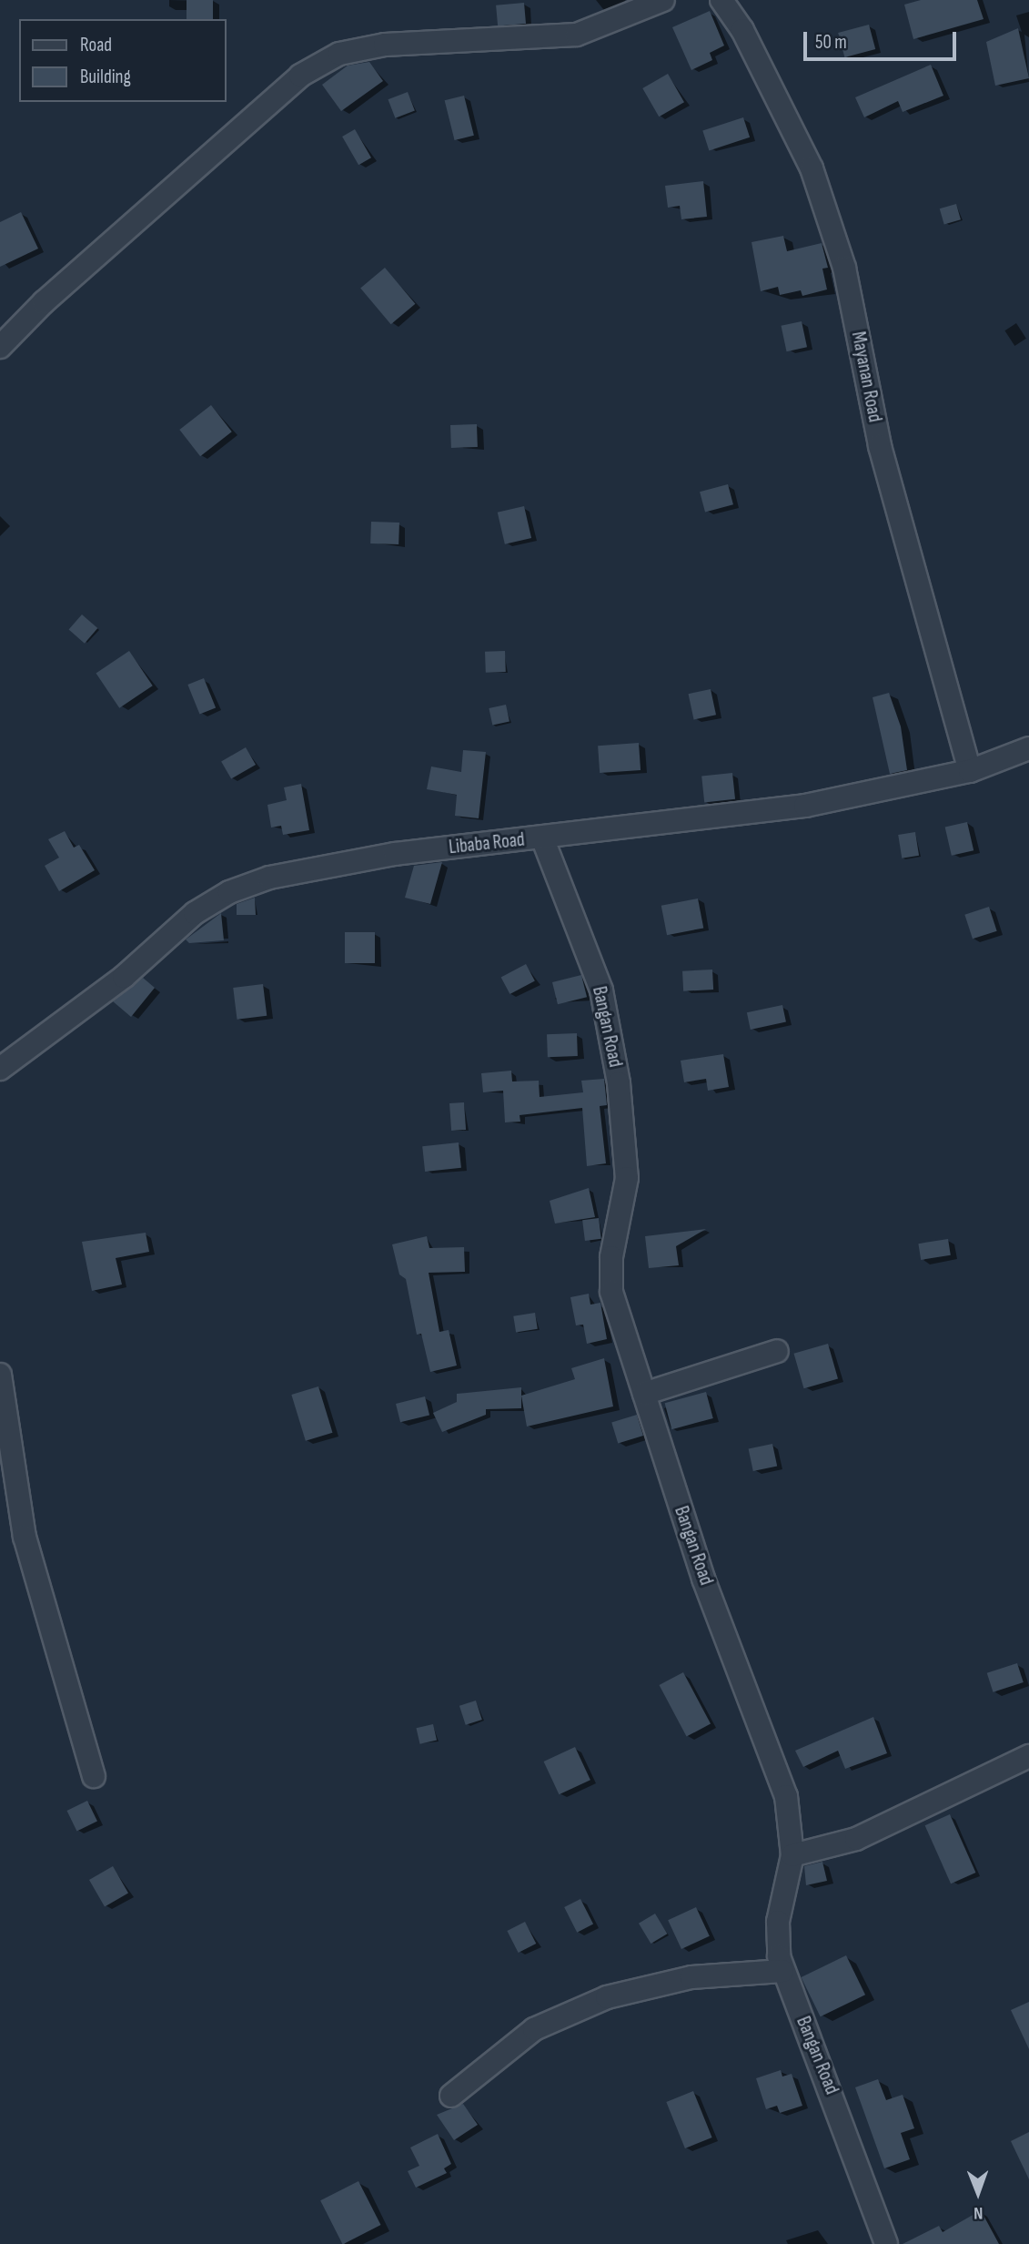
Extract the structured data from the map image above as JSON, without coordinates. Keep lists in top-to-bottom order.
{
  "streets": {
    "street": ["Mayanan Road", "Libaba Road", "Bangan Road"]
  },
  "crossings": [
    ["Mayanan Road", "Libaba Road"],
    ["Libaba Road", "Bangan Road"]
  ],
  "legend": ["Road", "Building"],
  "scale_bar": "50 m",
  "north": "bottom"
}
